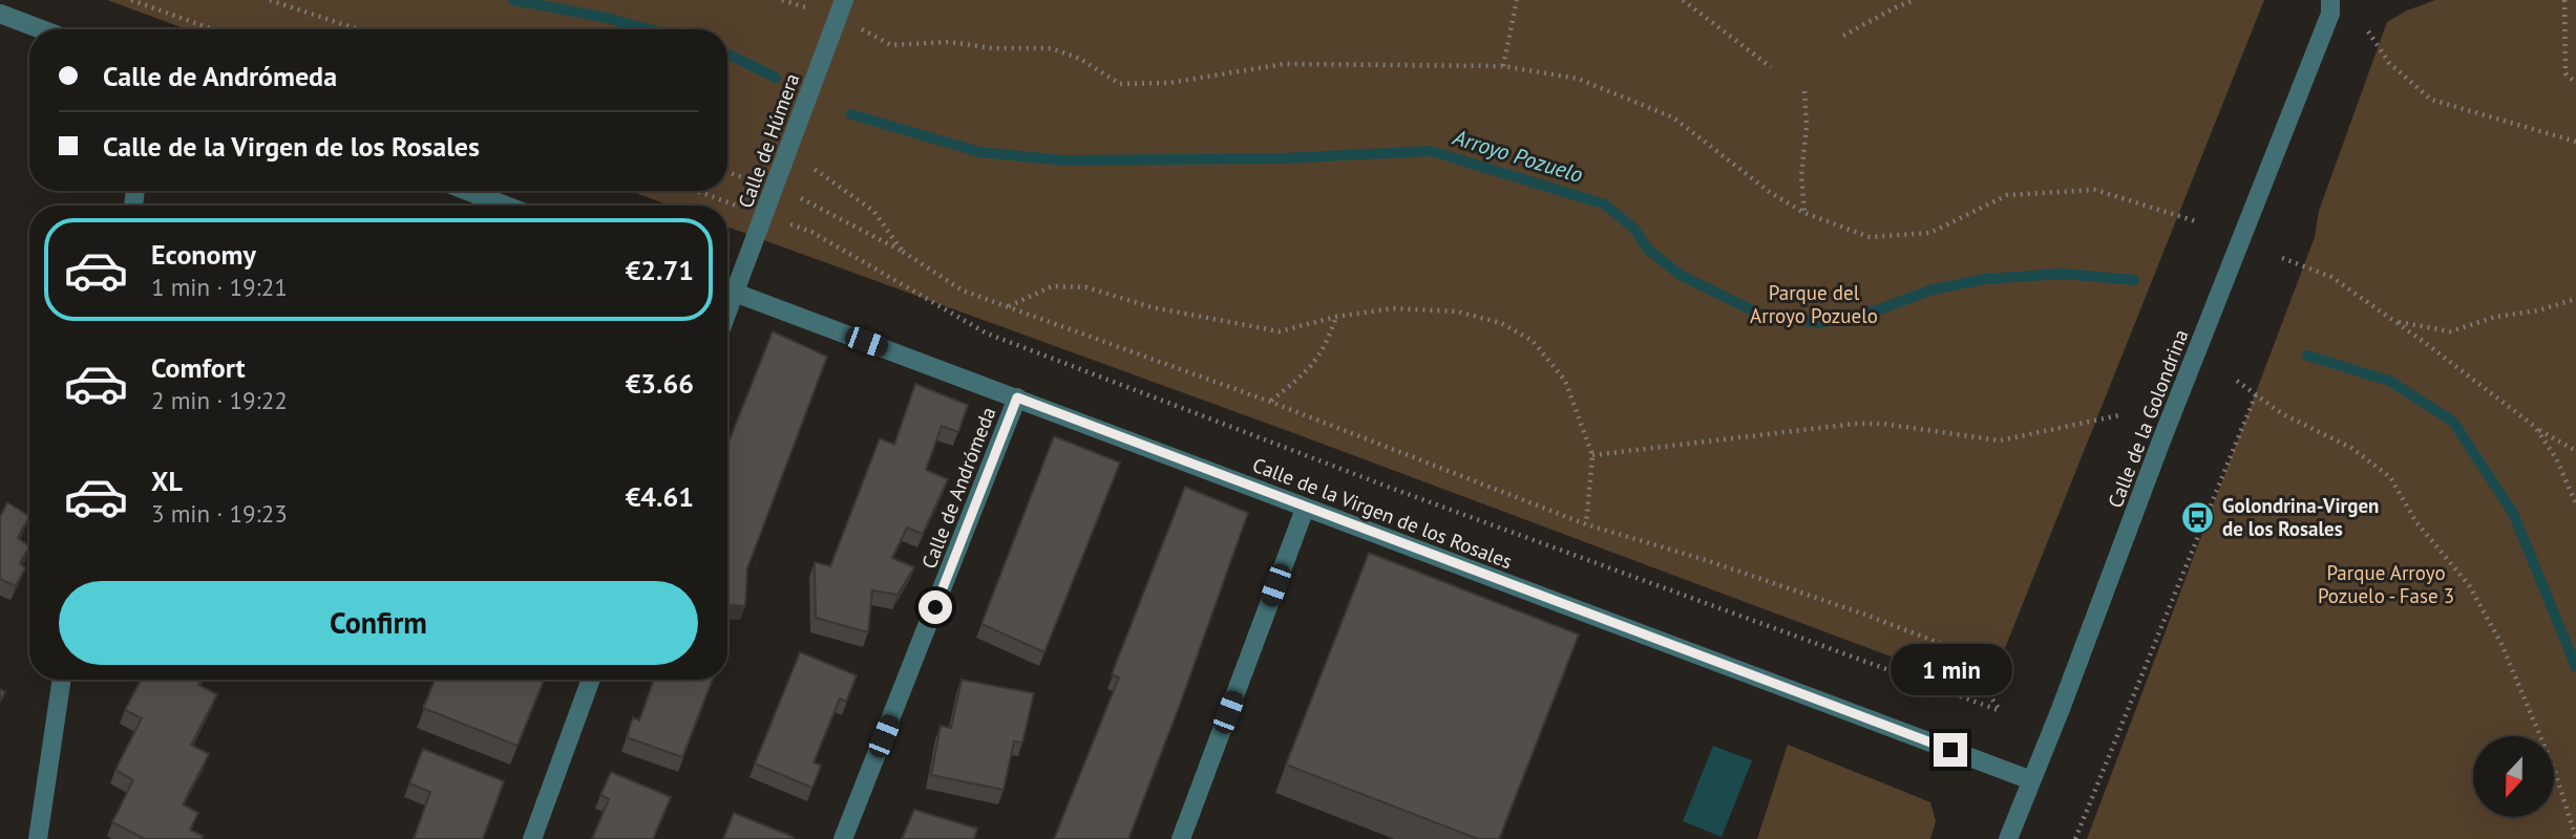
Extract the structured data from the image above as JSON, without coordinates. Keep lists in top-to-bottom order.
{
  "streets": {
    "street": [
      "Calle de Húmera",
      "Calle de la Golondrina",
      "Calle de Andrómeda",
      "Calle de la Virgen de los Rosales"
    ]
  },
  "crossings": [
    ["Calle de la Golondrina", "Calle de la Virgen de los Rosales"],
    ["Calle de Andrómeda", "Calle de la Virgen de los Rosales"]
  ],
  "water": ["Arroyo Pozuelo"],
  "parks": ["Parque del Arroyo Pozuelo", "Parque Arroyo Pozuelo - Fase 3"],
  "places": {
    "bus stop": ["Golondrina-Virgen de los Rosales"]
  },
  "north": "bottom",
  "page": {
    "banner": ["Calle de Andrómeda", "Calle de la Virgen de los Rosales"],
    "list": [
      {
        "name": "Economy",
        "note": "1 min · 19:21",
        "value": "€2.71"
      },
      {
        "name": "Comfort",
        "note": "2 min · 19:22",
        "value": "€3.66"
      },
      {
        "name": "XL",
        "note": "3 min · 19:23",
        "value": "€4.61"
      }
    ],
    "buttons": "Confirm",
    "bubble": "1 min"
  }
}
